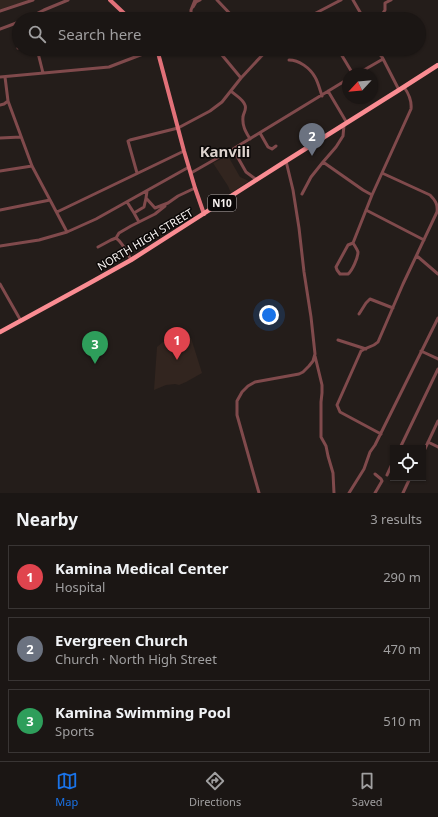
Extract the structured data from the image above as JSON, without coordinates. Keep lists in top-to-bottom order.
{
  "streets": {
    "highway": ["N10", "NORTH HIGH STREET"]
  },
  "districts": ["Kanvili"],
  "north": "bottom left",
  "page": {
    "search": "Search here",
    "pins": ["2", "1", "3"],
    "heading": ["Nearby", "3 results"],
    "list": [
      {
        "mark": "1",
        "name": "Kamina Medical Center",
        "note": "Hospital",
        "value": "290 m"
      },
      {
        "mark": "2",
        "name": "Evergreen Church",
        "note": "Church · North High Street",
        "value": "470 m"
      },
      {
        "mark": "3",
        "name": "Kamina Swimming Pool",
        "note": "Sports",
        "value": "510 m"
      }
    ],
    "nav": ["Map", "Directions", "Saved"]
  }
}
